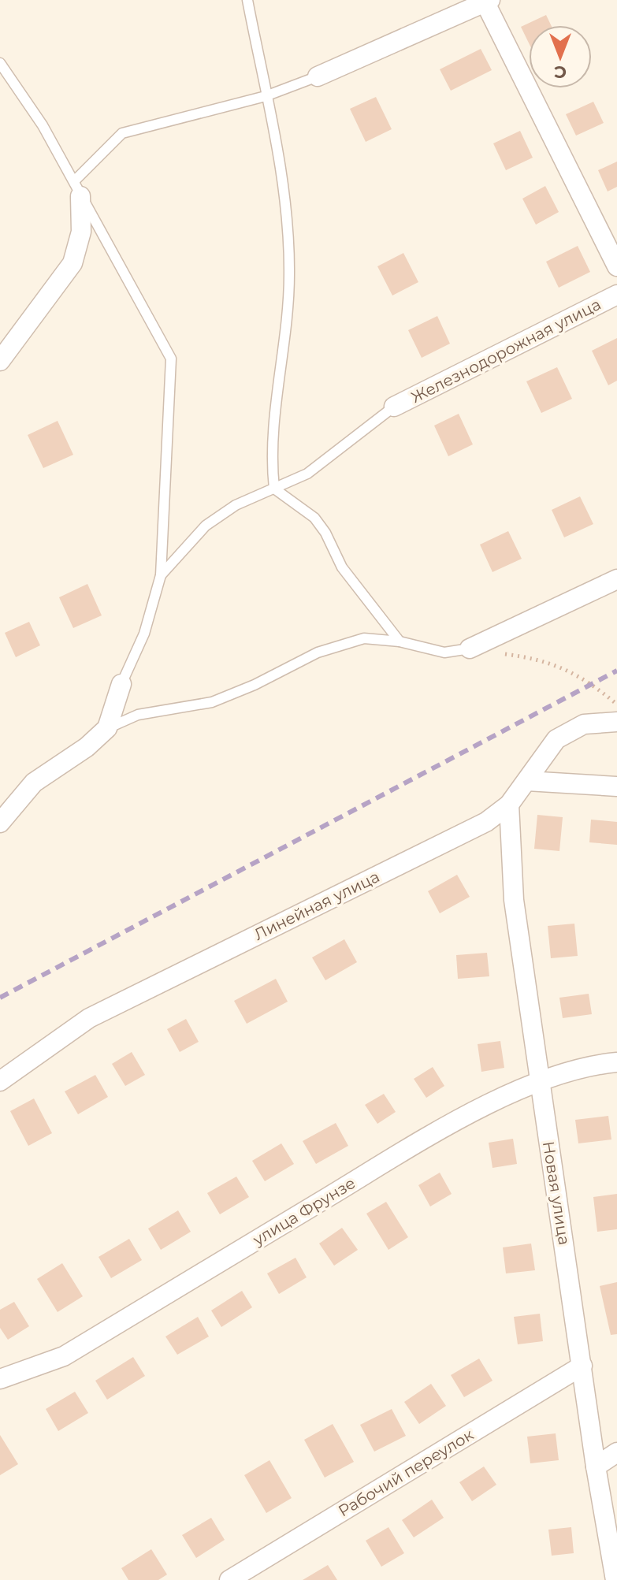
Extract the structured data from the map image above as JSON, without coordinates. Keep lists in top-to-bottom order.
{
  "streets": {
    "street": [
      "Железнодорожная улица",
      "Линейная улица",
      "Новая улица",
      "улица Фрунзе",
      "Рабочий переулок"
    ]
  },
  "crossings": [
    ["Линейная улица", "Новая улица"],
    ["Новая улица", "улица Фрунзе"],
    ["Новая улица", "Рабочий переулок"]
  ],
  "north": "bottom"
}
